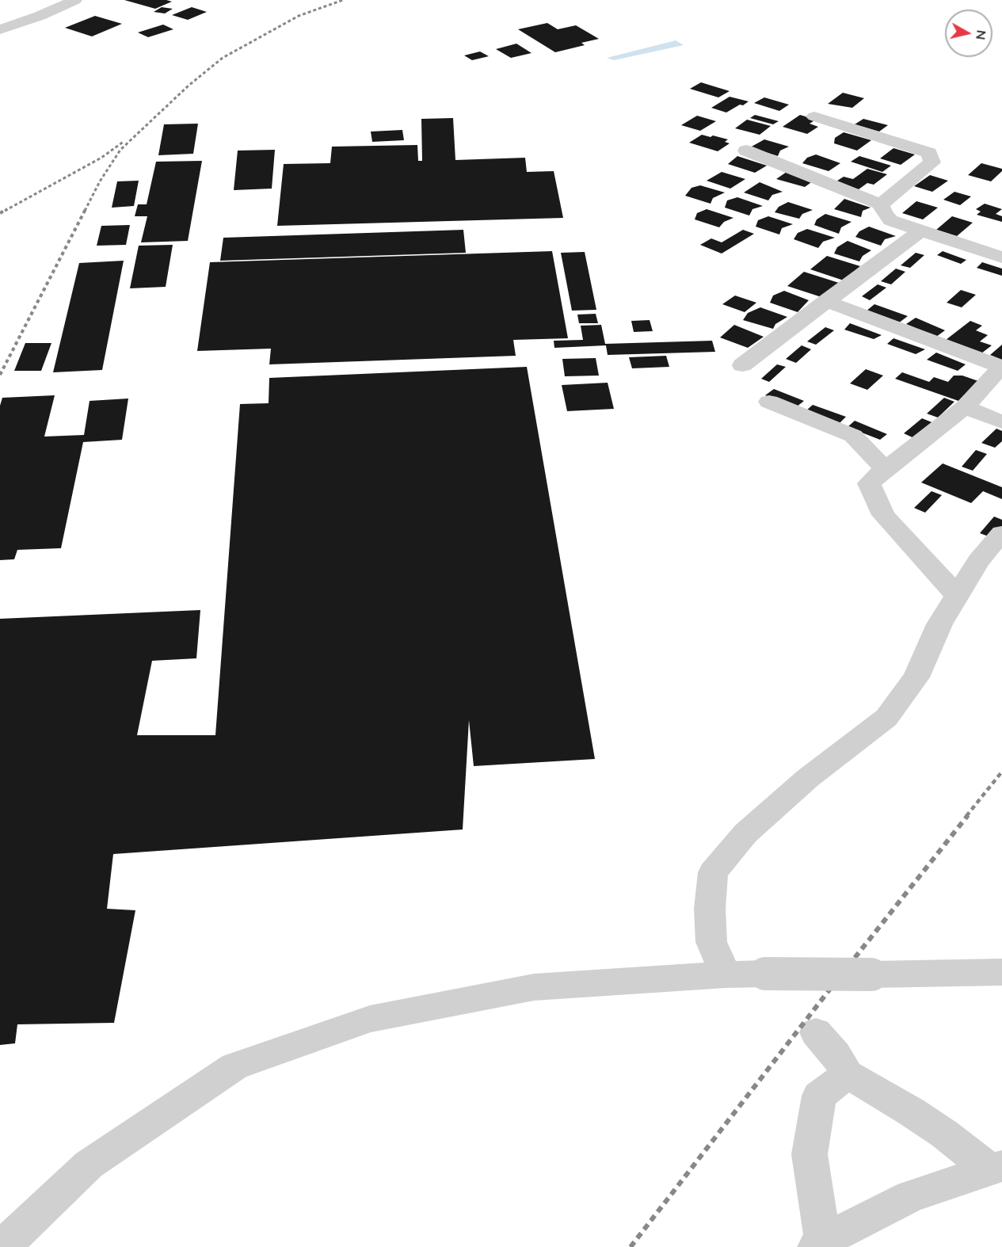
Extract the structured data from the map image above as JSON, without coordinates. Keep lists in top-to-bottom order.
{
  "north": "right"
}
